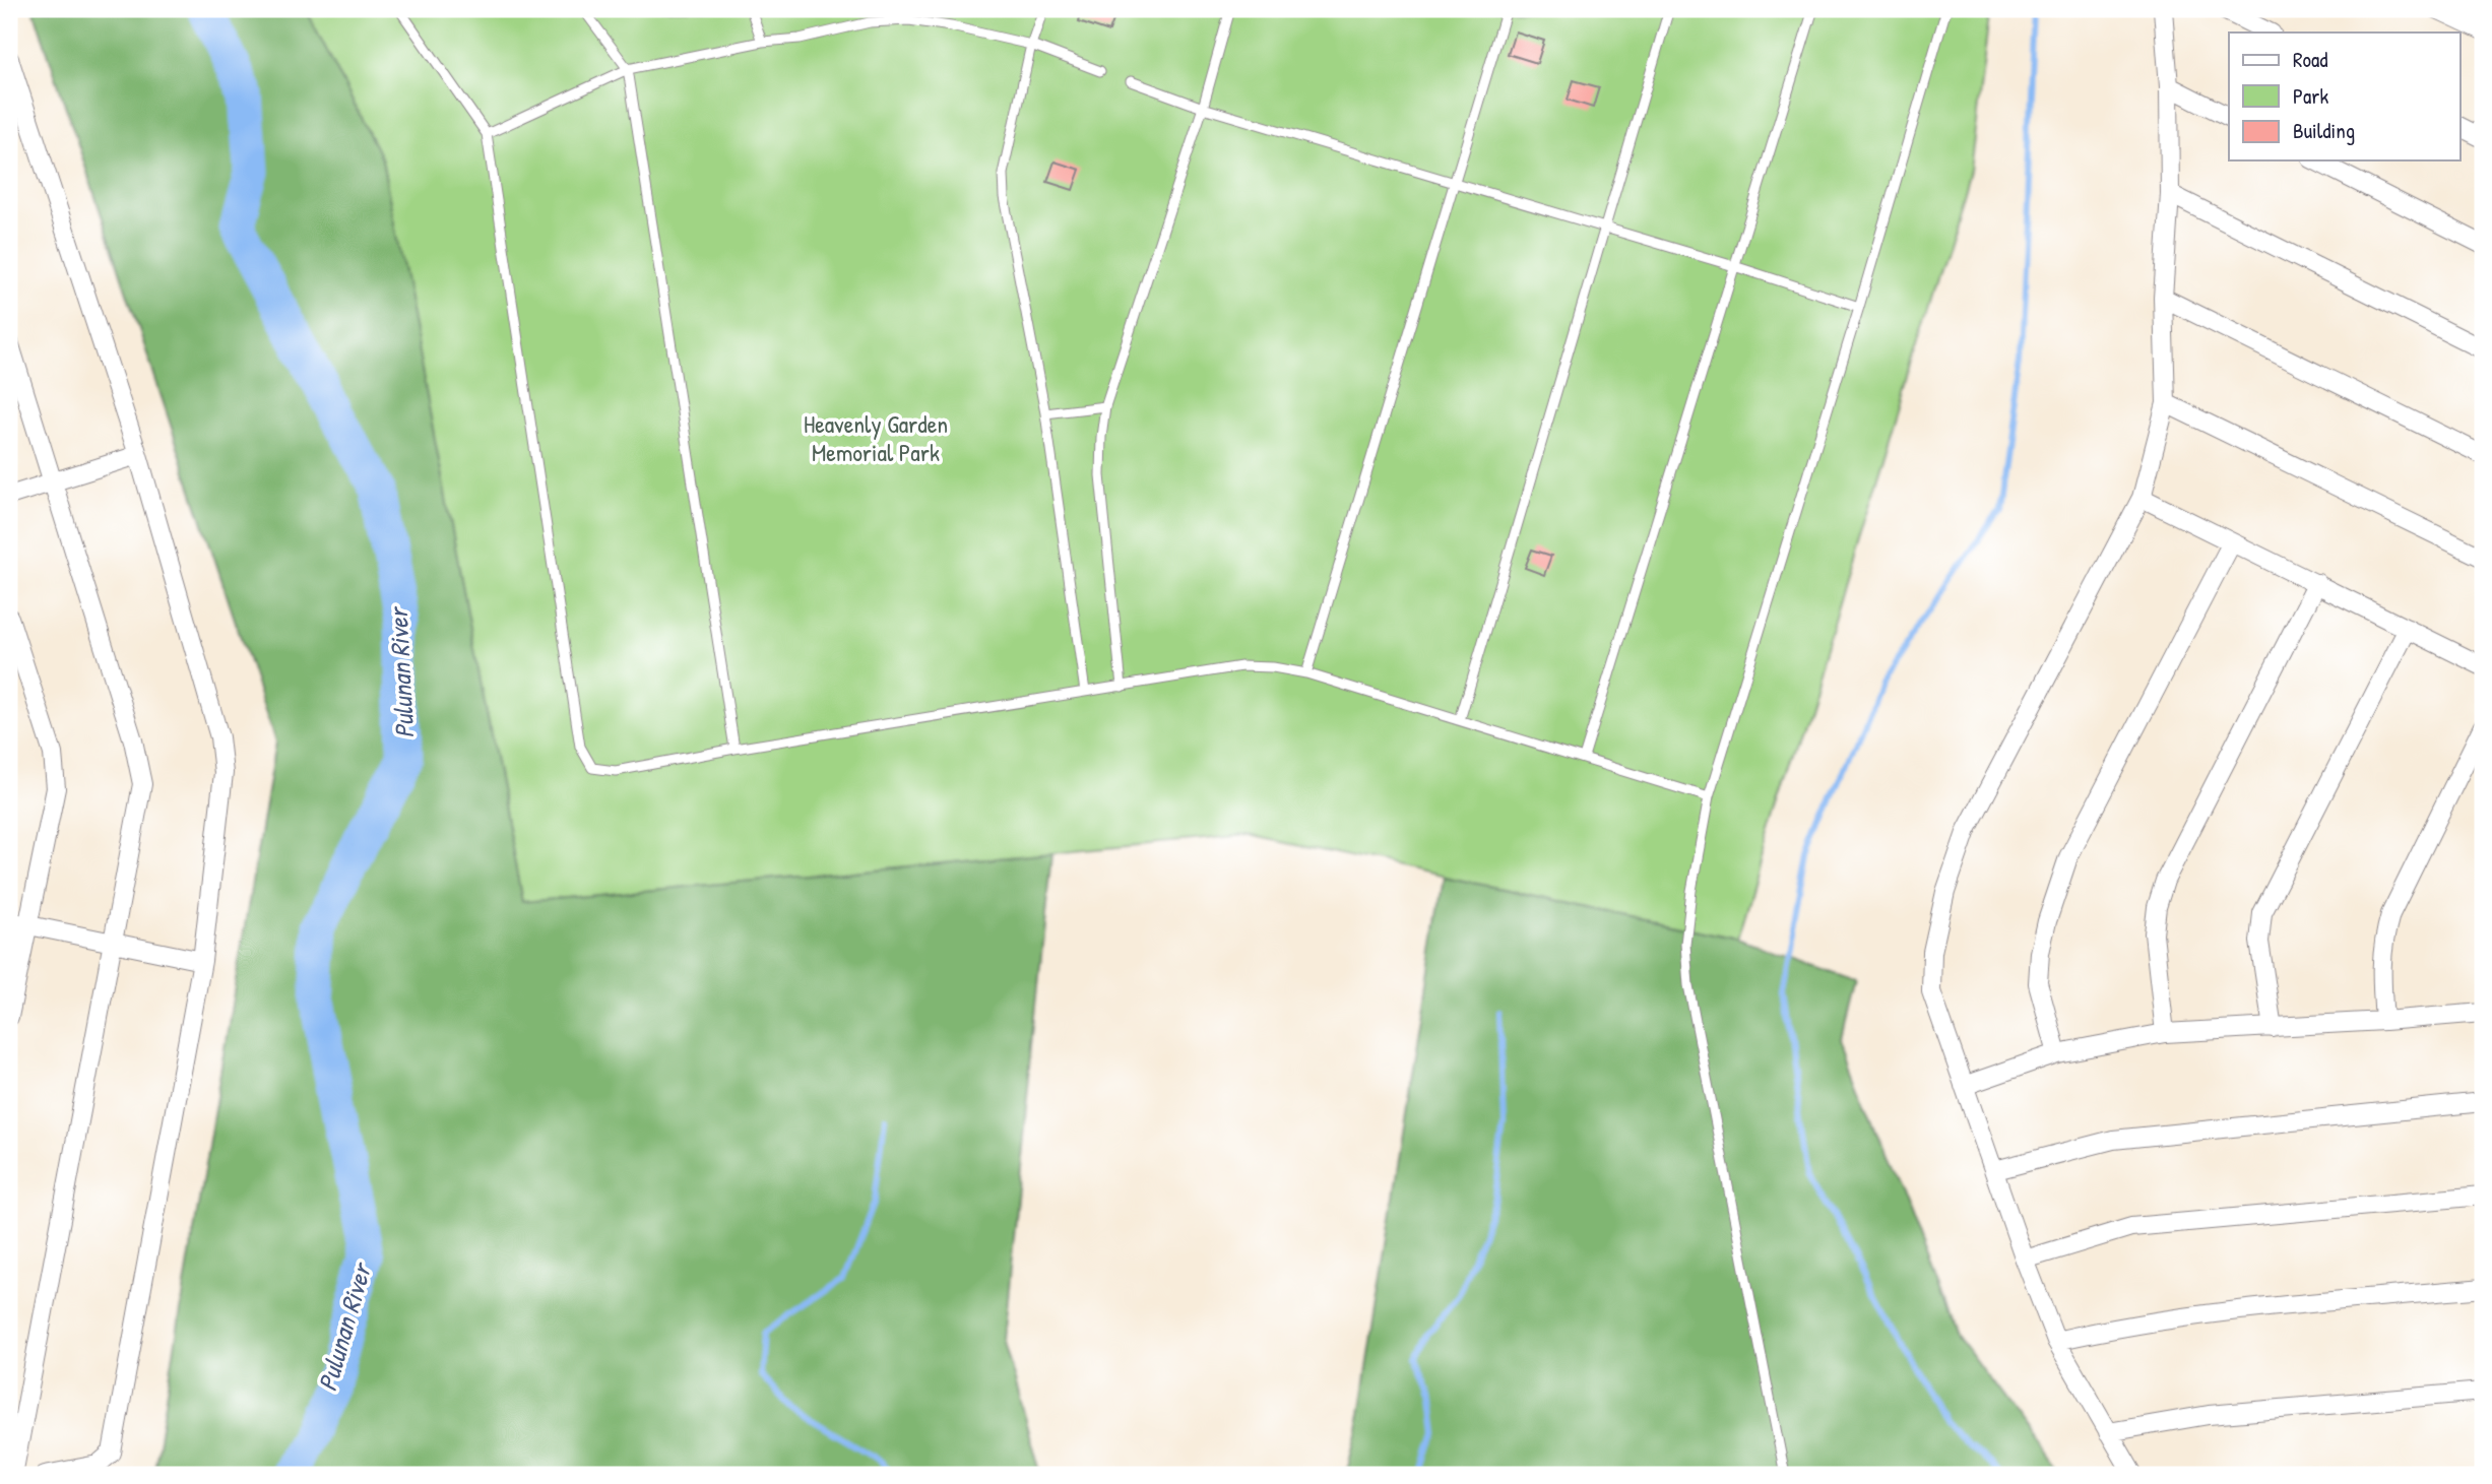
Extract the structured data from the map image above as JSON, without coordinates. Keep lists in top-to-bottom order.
{
  "water": ["Pulunan River"],
  "parks": ["Heavenly Garden Memorial Park"],
  "legend": ["Road", "Park", "Building"]
}
